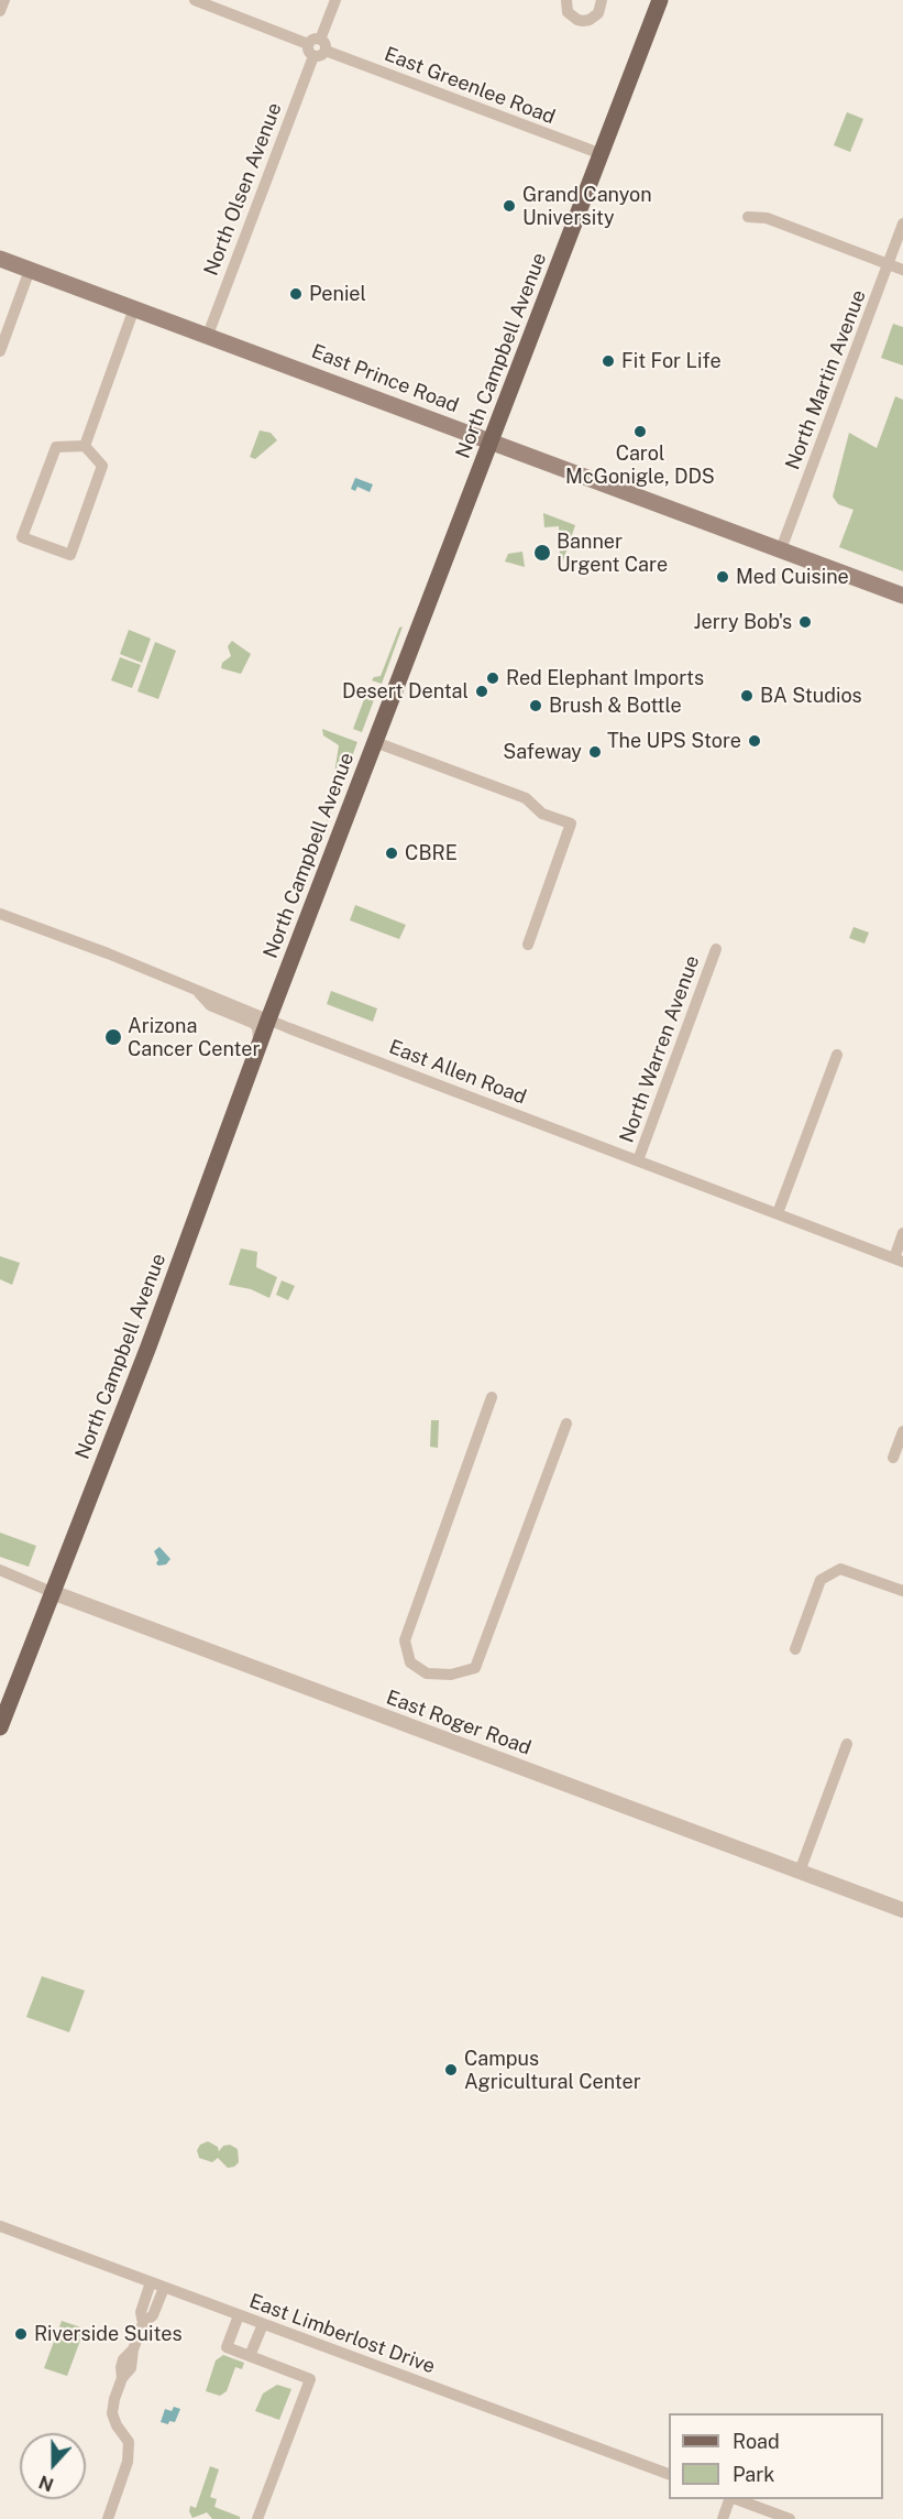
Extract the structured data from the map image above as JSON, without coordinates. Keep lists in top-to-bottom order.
{
  "streets": {
    "main road": ["North Campbell Avenue", "East Prince Road"],
    "street": [
      "East Greenlee Road",
      "North Olsen Avenue",
      "North Martin Avenue",
      "North Warren Avenue",
      "East Allen Road",
      "East Roger Road",
      "East Limberlost Drive"
    ]
  },
  "crossings": [
    ["East Greenlee Road", "North Olsen Avenue"],
    ["East Greenlee Road", "North Campbell Avenue"],
    ["North Olsen Avenue", "East Prince Road"],
    ["North Campbell Avenue", "East Prince Road"],
    ["North Campbell Avenue", "East Allen Road"],
    ["North Campbell Avenue", "East Roger Road"],
    ["East Prince Road", "North Martin Avenue"],
    ["North Warren Avenue", "East Allen Road"]
  ],
  "places": [
    "Grand Canyon University",
    "Peniel",
    "Fit For Life",
    "Carol McGonigle, DDS",
    "Banner Urgent Care",
    "Med Cuisine",
    "Jerry Bob's",
    "Red Elephant Imports",
    "Desert Dental",
    "BA Studios",
    "Brush & Bottle",
    "The UPS Store",
    "Safeway",
    "CBRE",
    "Arizona Cancer Center",
    "Campus Agricultural Center",
    "Riverside Suites"
  ],
  "legend": ["Road", "Park"],
  "north": "bottom"
}
